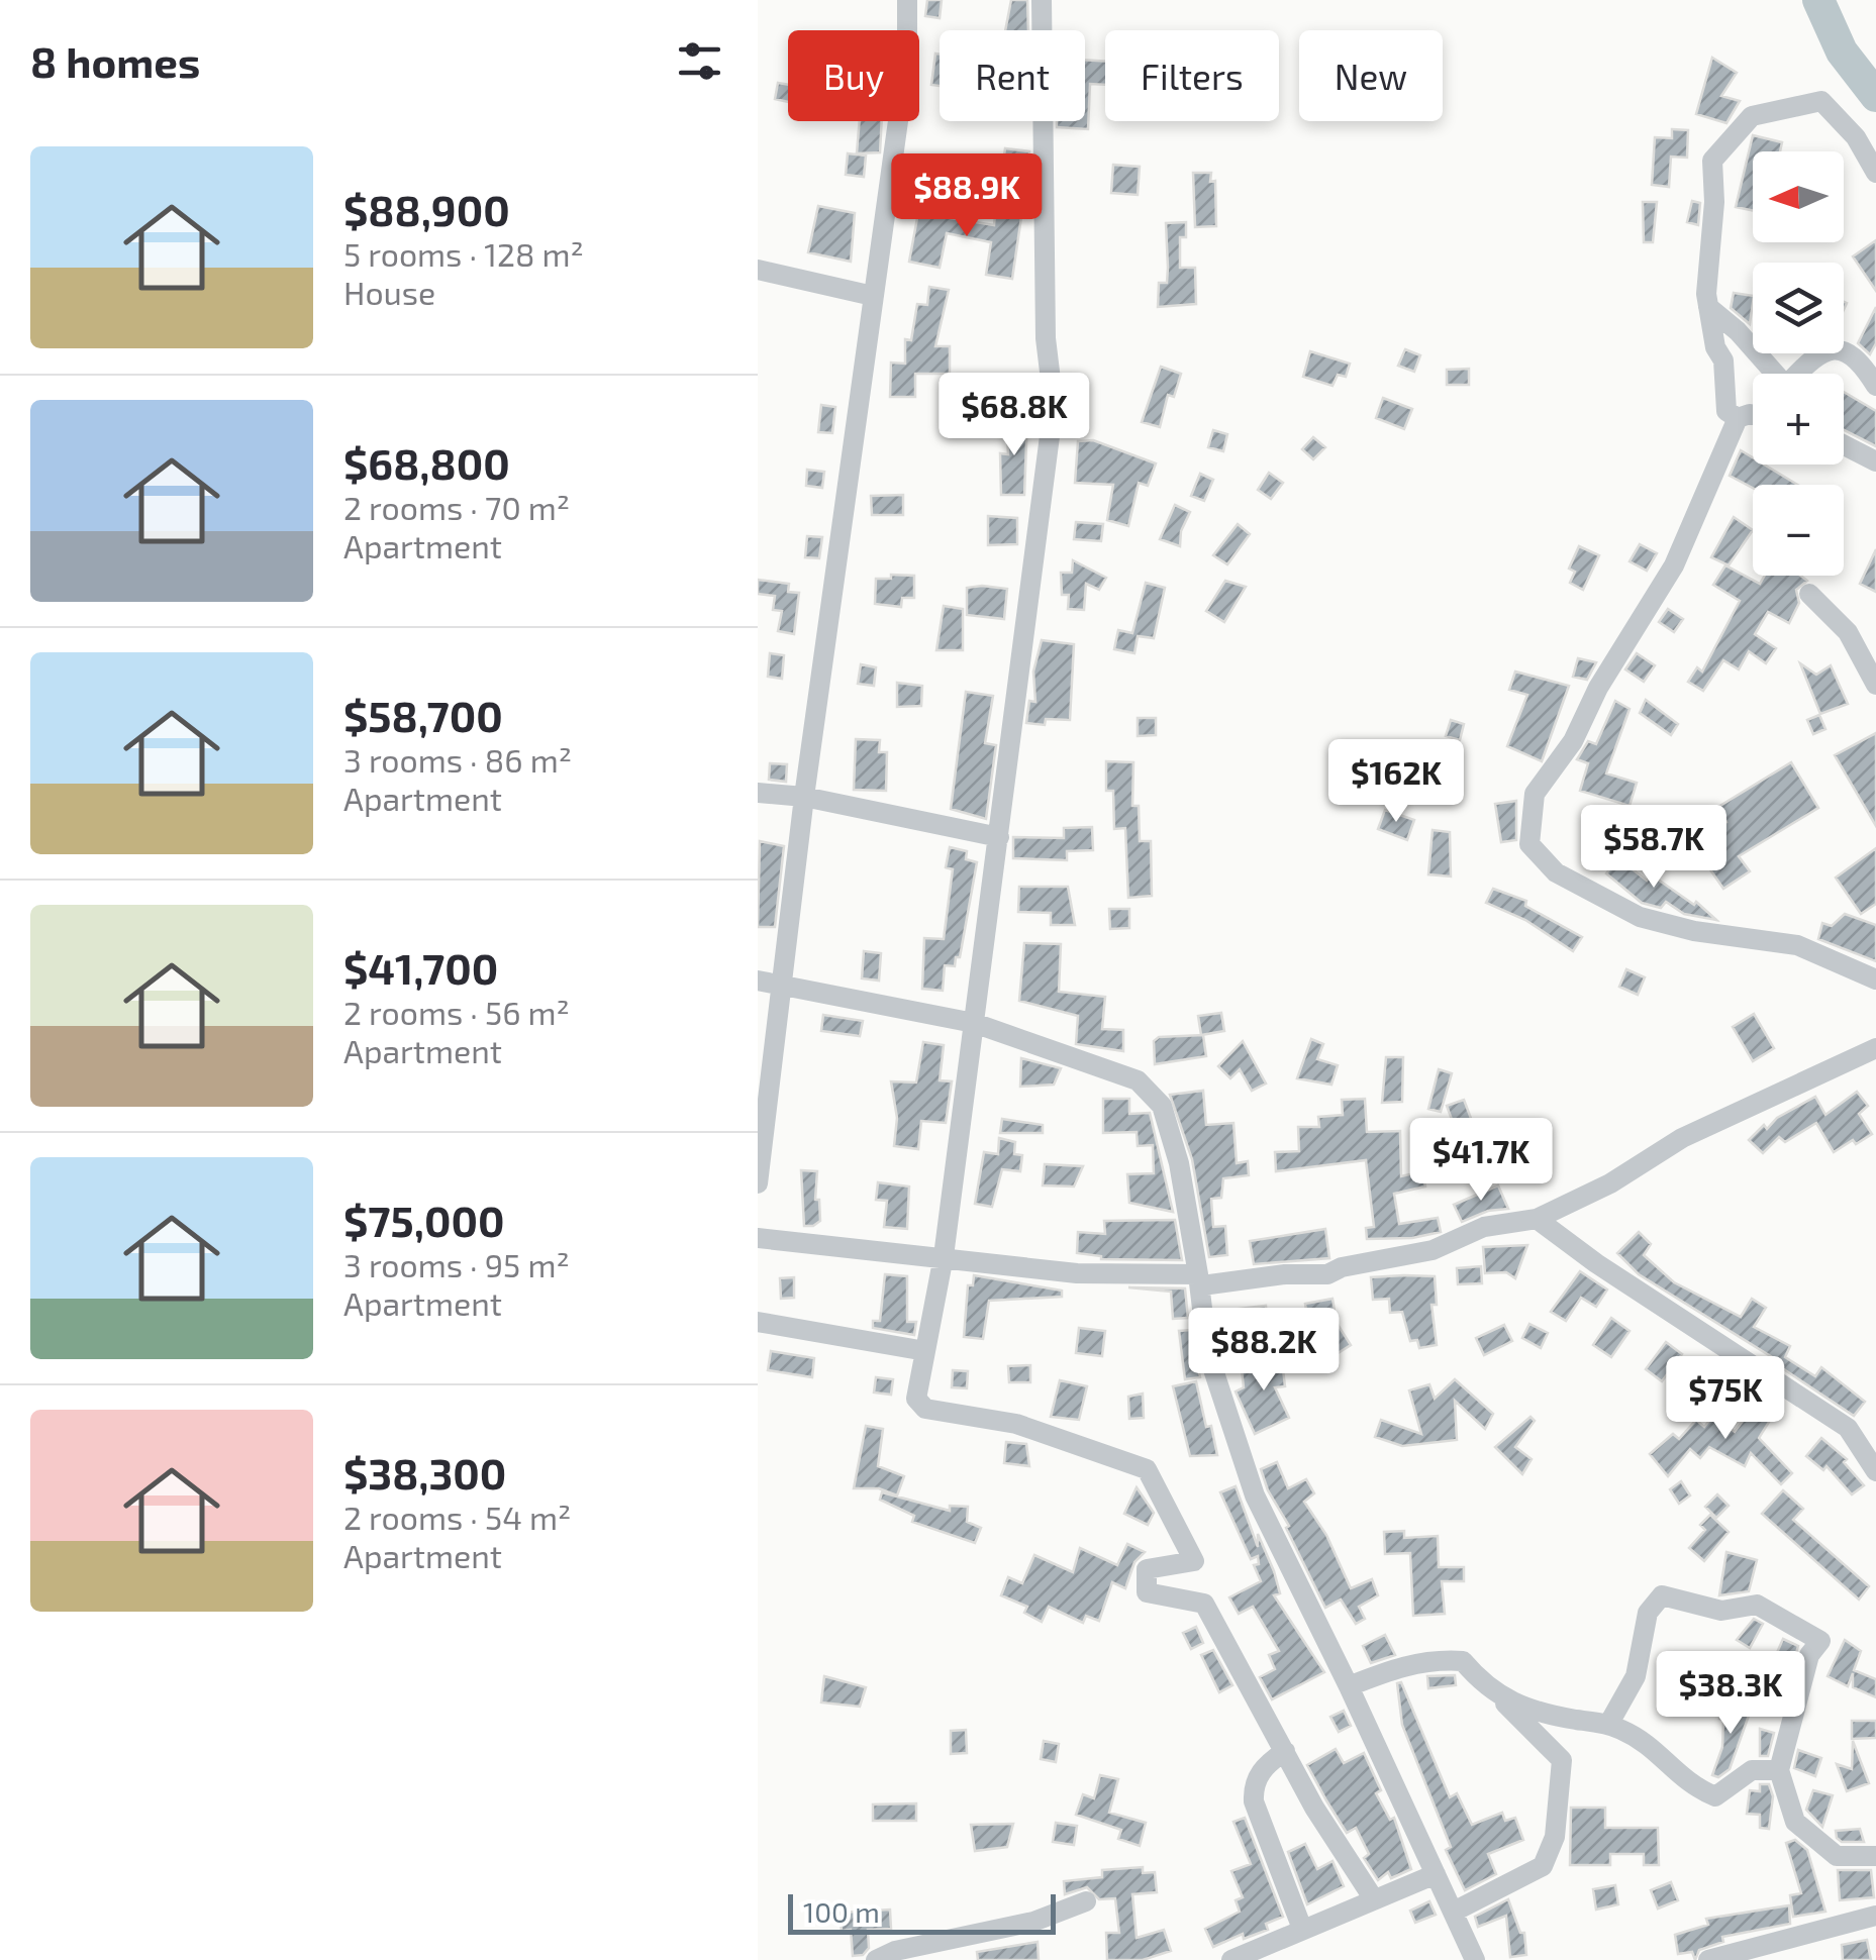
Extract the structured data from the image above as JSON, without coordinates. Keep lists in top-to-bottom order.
{
  "scale_bar": "100 m",
  "north": "left",
  "page": {
    "heading": "8 homes",
    "chip": [
      "Buy",
      "Rent",
      "Filters",
      "New"
    ],
    "list": [
      {
        "name": "$88,900",
        "note": "5 rooms · 128 m² · House"
      },
      {
        "name": "$68,800",
        "note": "2 rooms · 70 m² · Apartment"
      },
      {
        "name": "$58,700",
        "note": "3 rooms · 86 m² · Apartment"
      },
      {
        "name": "$41,700",
        "note": "2 rooms · 56 m² · Apartment"
      },
      {
        "name": "$75,000",
        "note": "3 rooms · 95 m² · Apartment"
      },
      {
        "name": "$38,300",
        "note": "2 rooms · 54 m² · Apartment"
      }
    ],
    "map_buttons": ["+", "−"],
    "price": [
      "$88.9K",
      "$68.8K",
      "$162K",
      "$58.7K",
      "$41.7K",
      "$88.2K",
      "$75K",
      "$38.3K"
    ],
    "scale": "100 m"
  }
}
